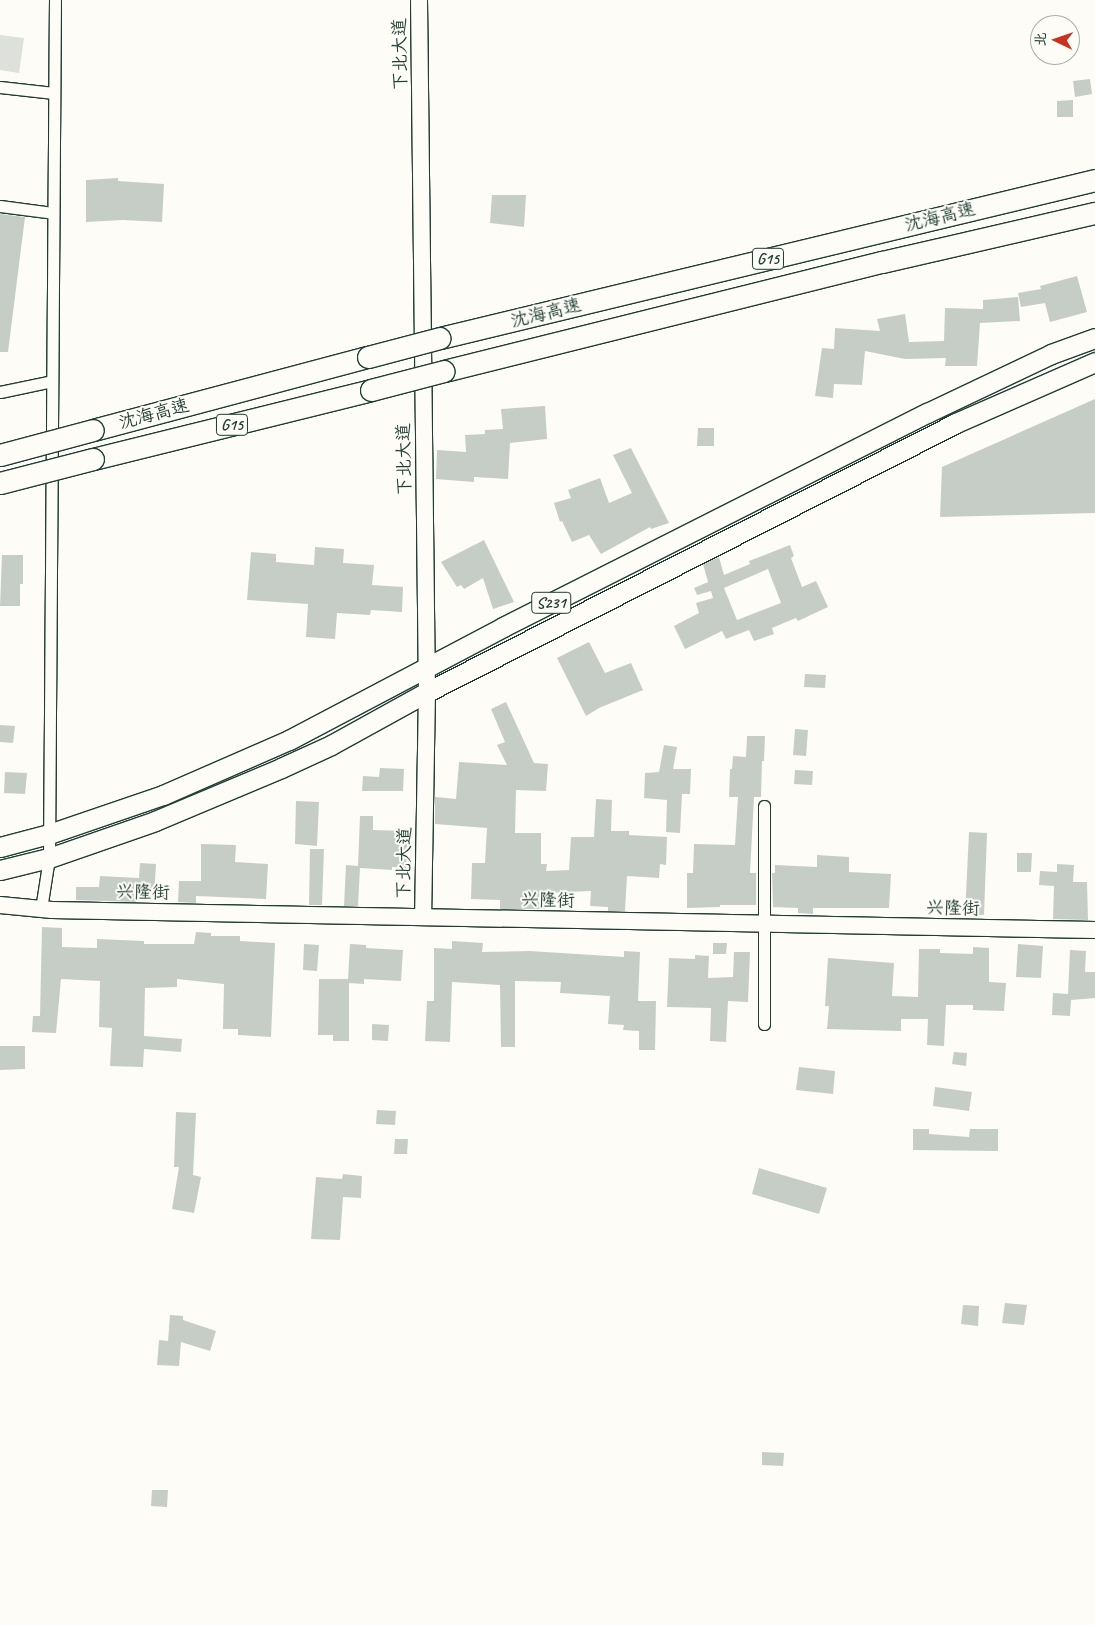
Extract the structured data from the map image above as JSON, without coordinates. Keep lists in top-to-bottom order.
{
  "streets": {
    "highway": ["沈海高速", "G15"],
    "main road": ["S231"],
    "street": ["下北大道", "兴隆街"]
  },
  "crossings": [
    ["下北大道", "S231"],
    ["下北大道", "兴隆街"]
  ],
  "north": "left"
}
